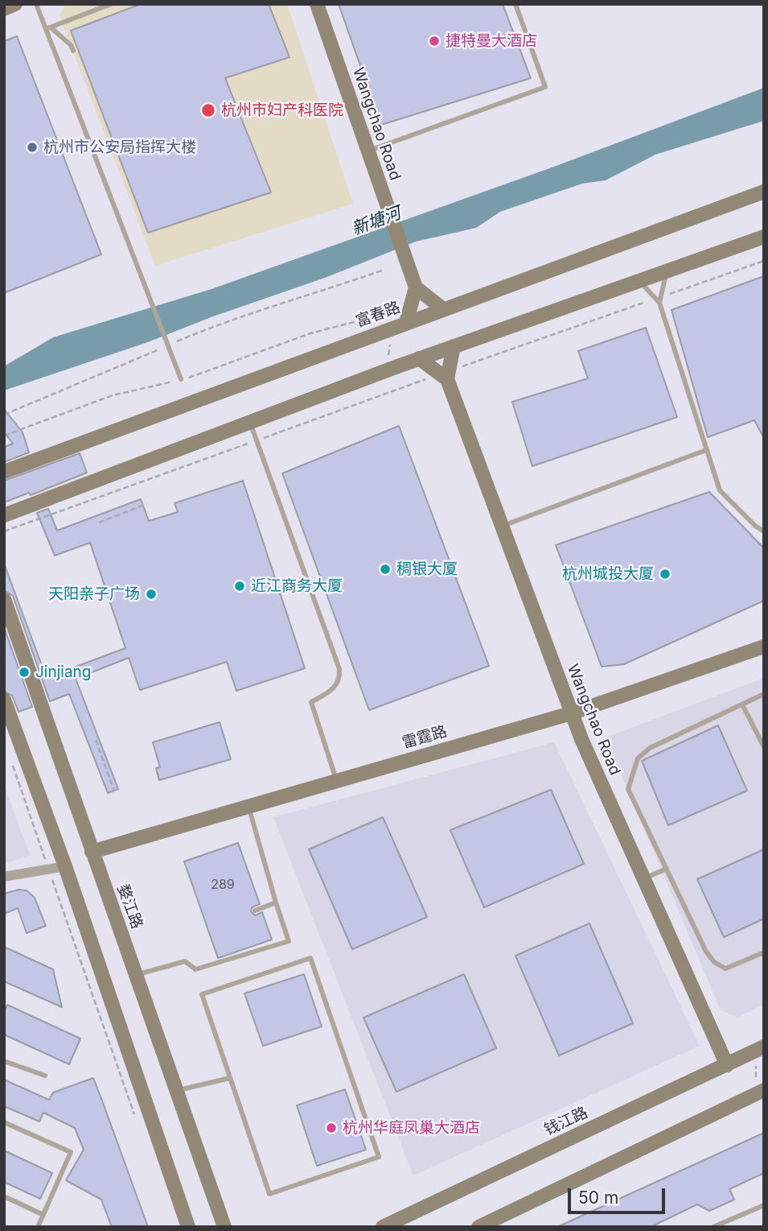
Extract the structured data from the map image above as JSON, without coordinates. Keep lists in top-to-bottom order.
{
  "streets": {
    "street": [
      "Wangchao Road",
      "富春路",
      "雷霆路",
      "婺江路",
      "钱江路"
    ]
  },
  "crossings": [
    ["Wangchao Road", "雷霆路"],
    ["Wangchao Road", "钱江路"],
    ["雷霆路", "婺江路"]
  ],
  "water": ["新塘河"],
  "places": [
    "捷特曼大酒店",
    "杭州市妇产科医院",
    "杭州市公安局指挥大楼",
    "稠银大厦",
    "杭州城投大厦",
    "近江商务大厦",
    "天阳亲子广场",
    "Jinjiang",
    "杭州华庭凤巢大酒店"
  ],
  "house_numbers": ["289"],
  "scale_bar": "50 m"
}
